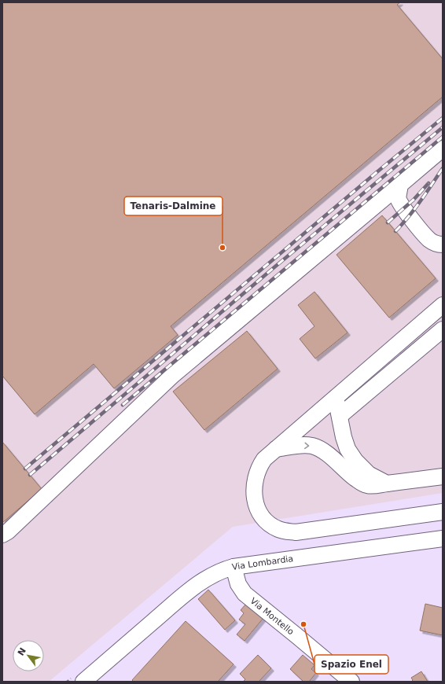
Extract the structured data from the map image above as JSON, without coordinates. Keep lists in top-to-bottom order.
{
  "streets": {
    "street": ["Via Lombardia", "Via Montello"]
  },
  "crossings": [
    ["Via Lombardia", "Via Montello"]
  ],
  "places": ["Tenaris-Dalmine", "Spazio Enel"],
  "north": "top left"
}
